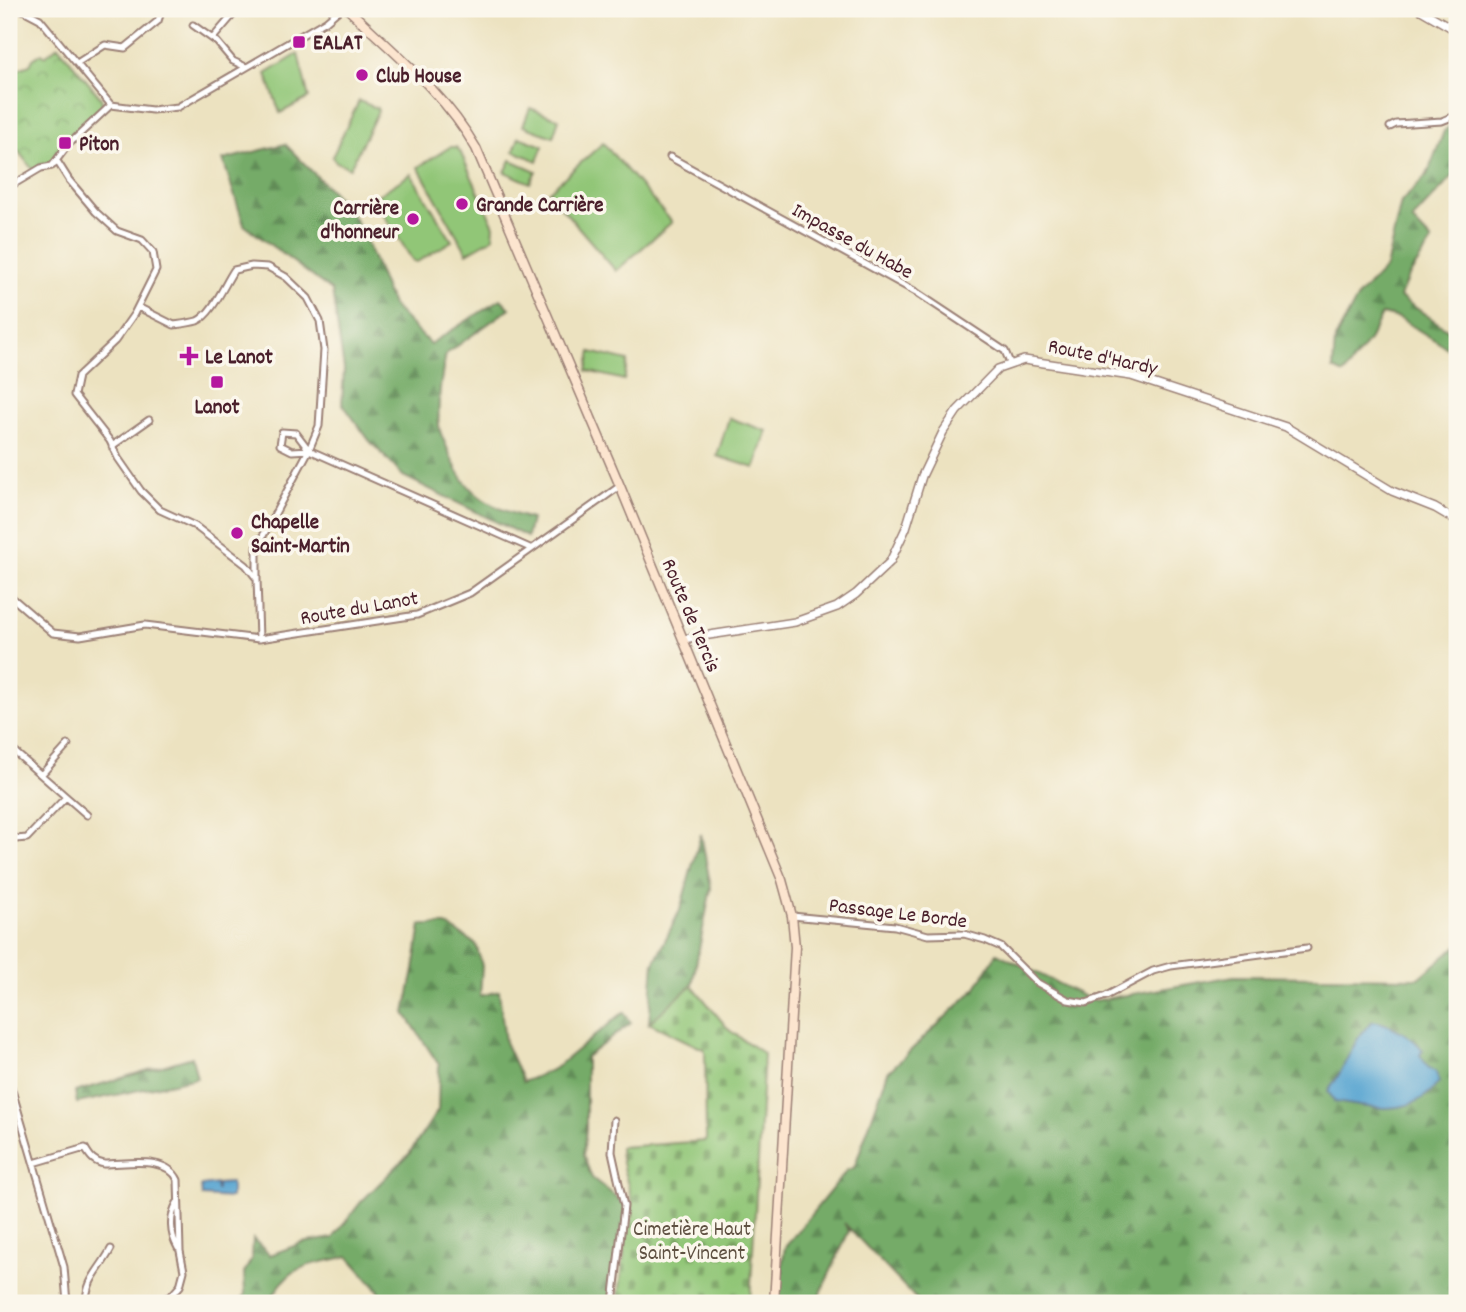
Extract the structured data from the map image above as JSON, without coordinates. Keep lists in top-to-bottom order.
{
  "streets": {
    "main road": ["Route de Tercis"],
    "street": [
      "Impasse du Habe",
      "Route d'Hardy",
      "Route du Lanot",
      "Passage Le Borde"
    ]
  },
  "crossings": [
    ["Impasse du Habe", "Route d'Hardy"],
    ["Route du Lanot", "Route de Tercis"],
    ["Route de Tercis", "Passage Le Borde"]
  ],
  "parks": ["Cimetière Haut Saint-Vincent"],
  "places": {
    "transit": ["EALAT", "Piton", "Lanot"],
    "other": [
      "Club House",
      "Grande Carrière",
      "Carrière d'honneur",
      "Chapelle Saint-Martin"
    ],
    "health": ["Le Lanot"]
  }
}
